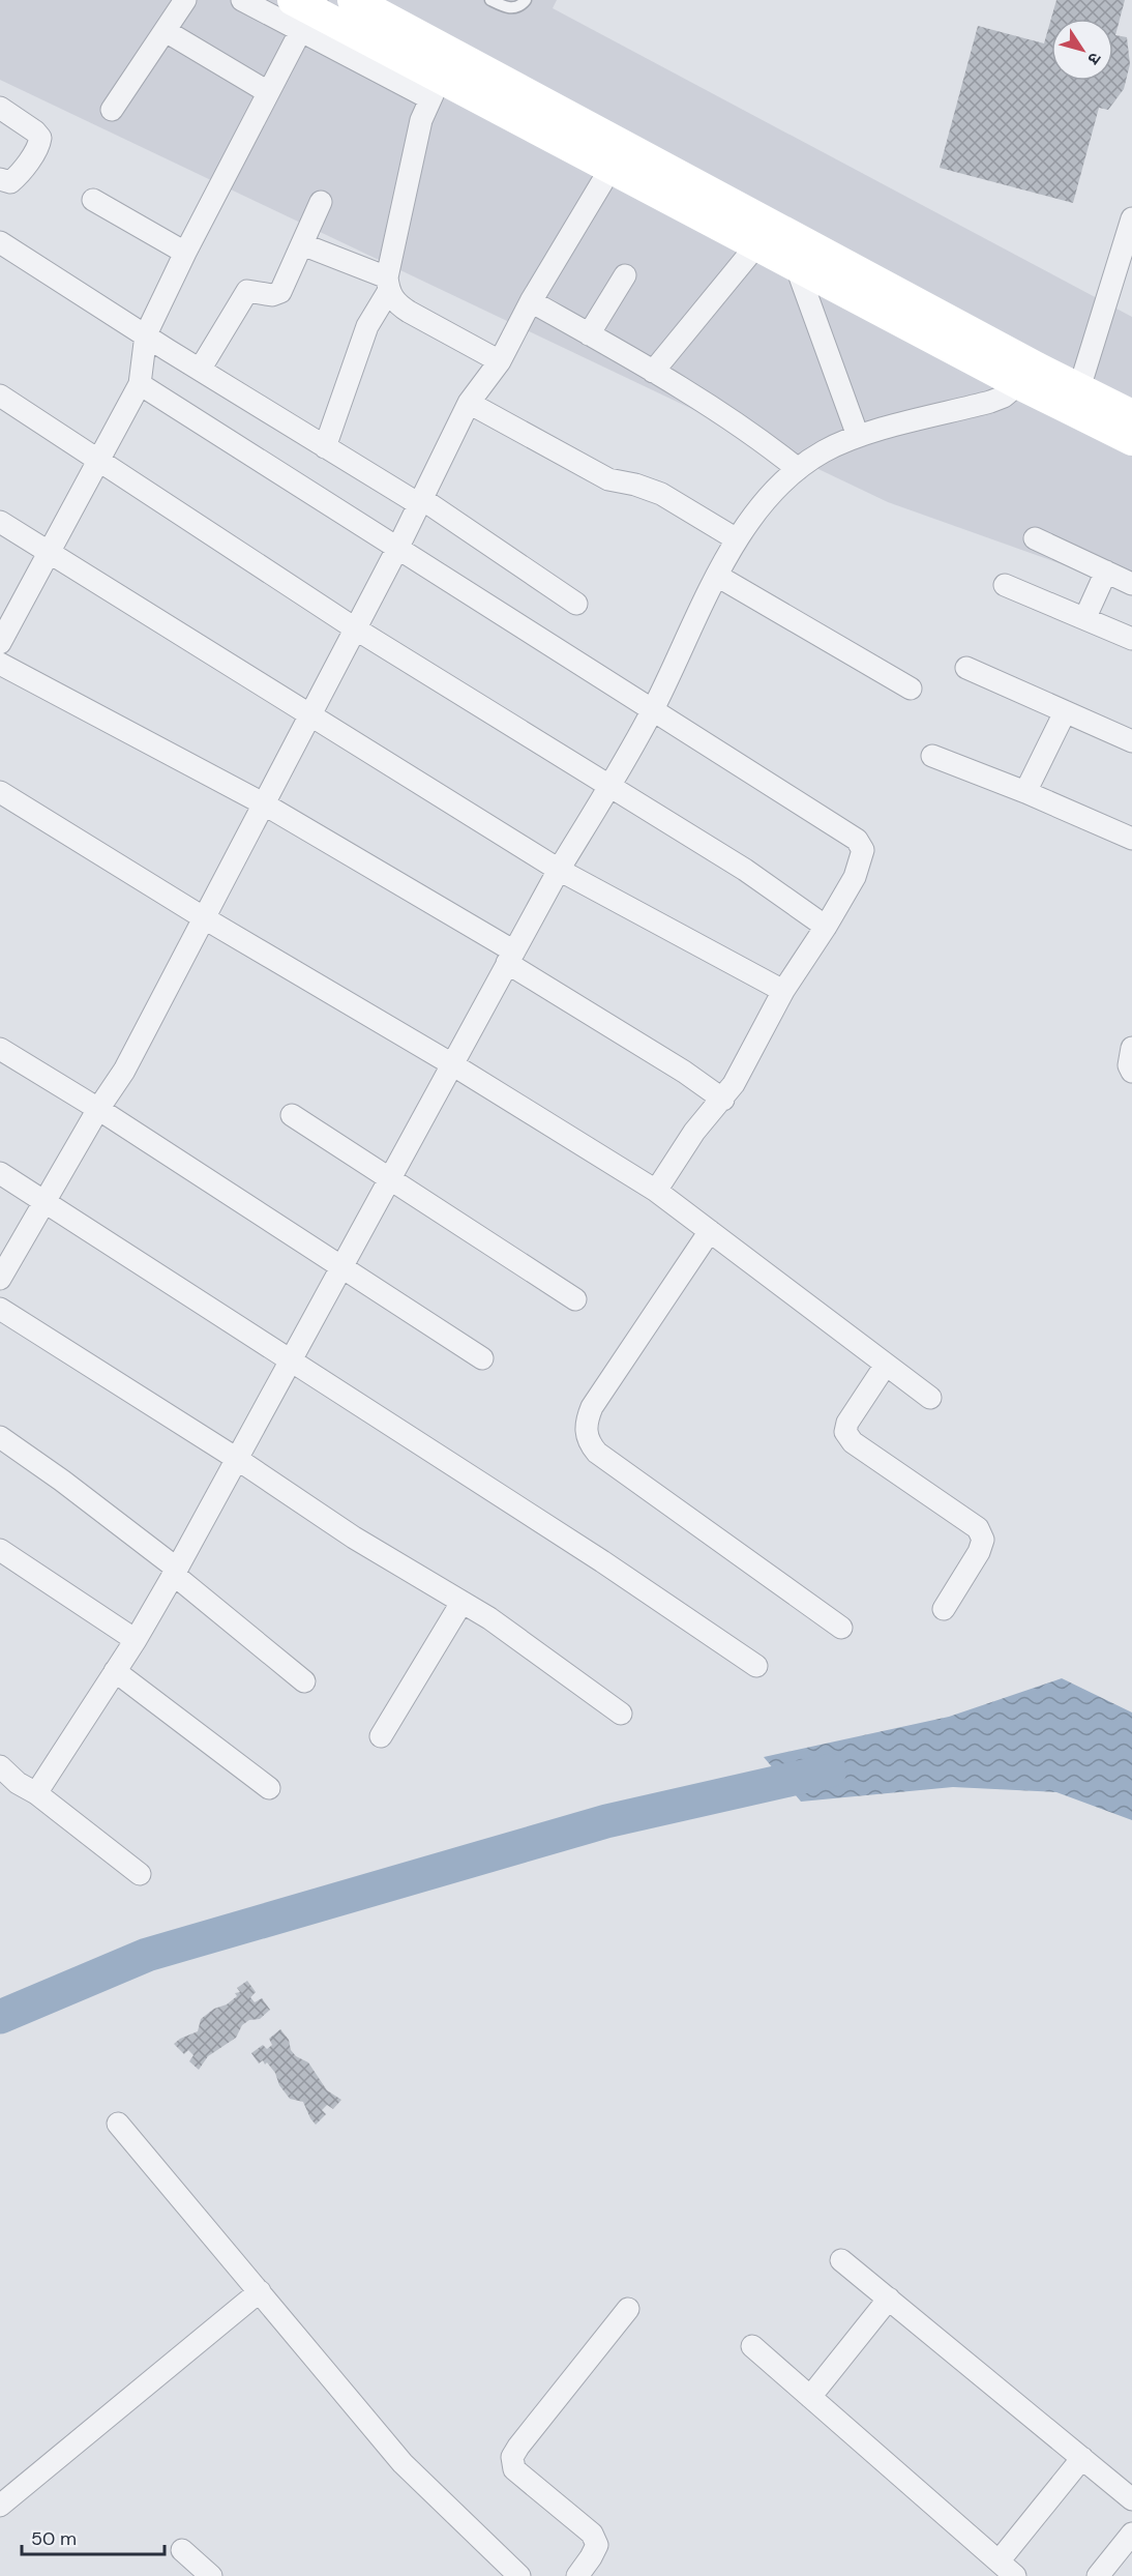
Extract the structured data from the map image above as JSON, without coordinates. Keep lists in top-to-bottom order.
{
  "scale_bar": "50 m",
  "north": "bottom right"
}
